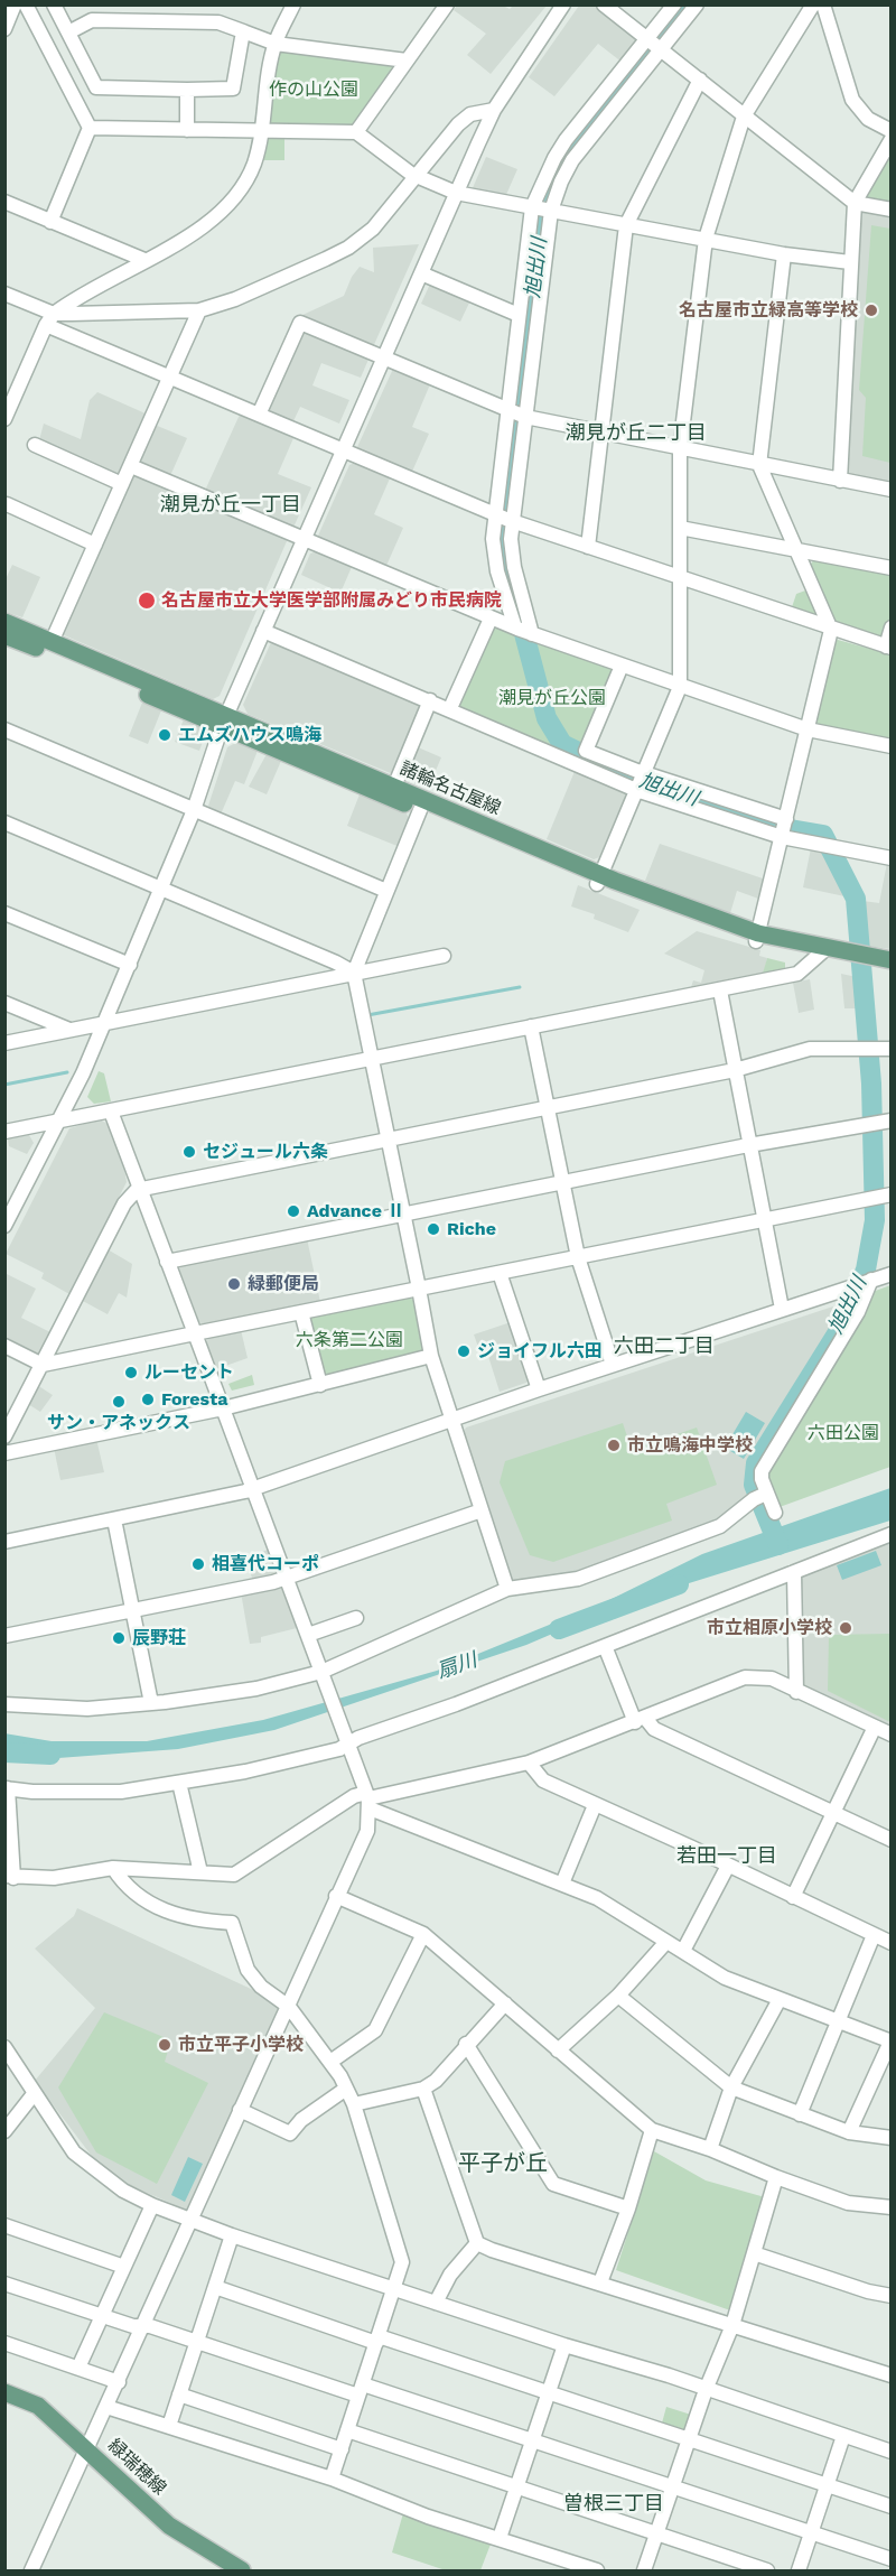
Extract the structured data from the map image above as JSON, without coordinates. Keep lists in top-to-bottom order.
{
  "streets": {
    "main road": ["諸輪名古屋線", "緑瑞穂線"]
  },
  "districts": [
    "潮見が丘二丁目",
    "潮見が丘一丁目",
    "六田二丁目",
    "若田一丁目",
    "平子が丘",
    "曽根三丁目"
  ],
  "water": ["旭出川", "扇川"],
  "parks": [
    "作の山公園",
    "潮見が丘公園",
    "六条第二公園",
    "六田公園"
  ],
  "places": [
    "名古屋市立緑高等学校",
    "名古屋市立大学医学部附属みどり市民病院",
    "エムズハウス鳴海",
    "セジュール六条",
    "Advance Ⅱ",
    "Riche",
    "緑郵便局",
    "ジョイフル六田",
    "ルーセント",
    "Foresta",
    "サン・アネックス",
    "市立鳴海中学校",
    "相喜代コーポ",
    "市立相原小学校",
    "辰野荘",
    "市立平子小学校"
  ]
}
